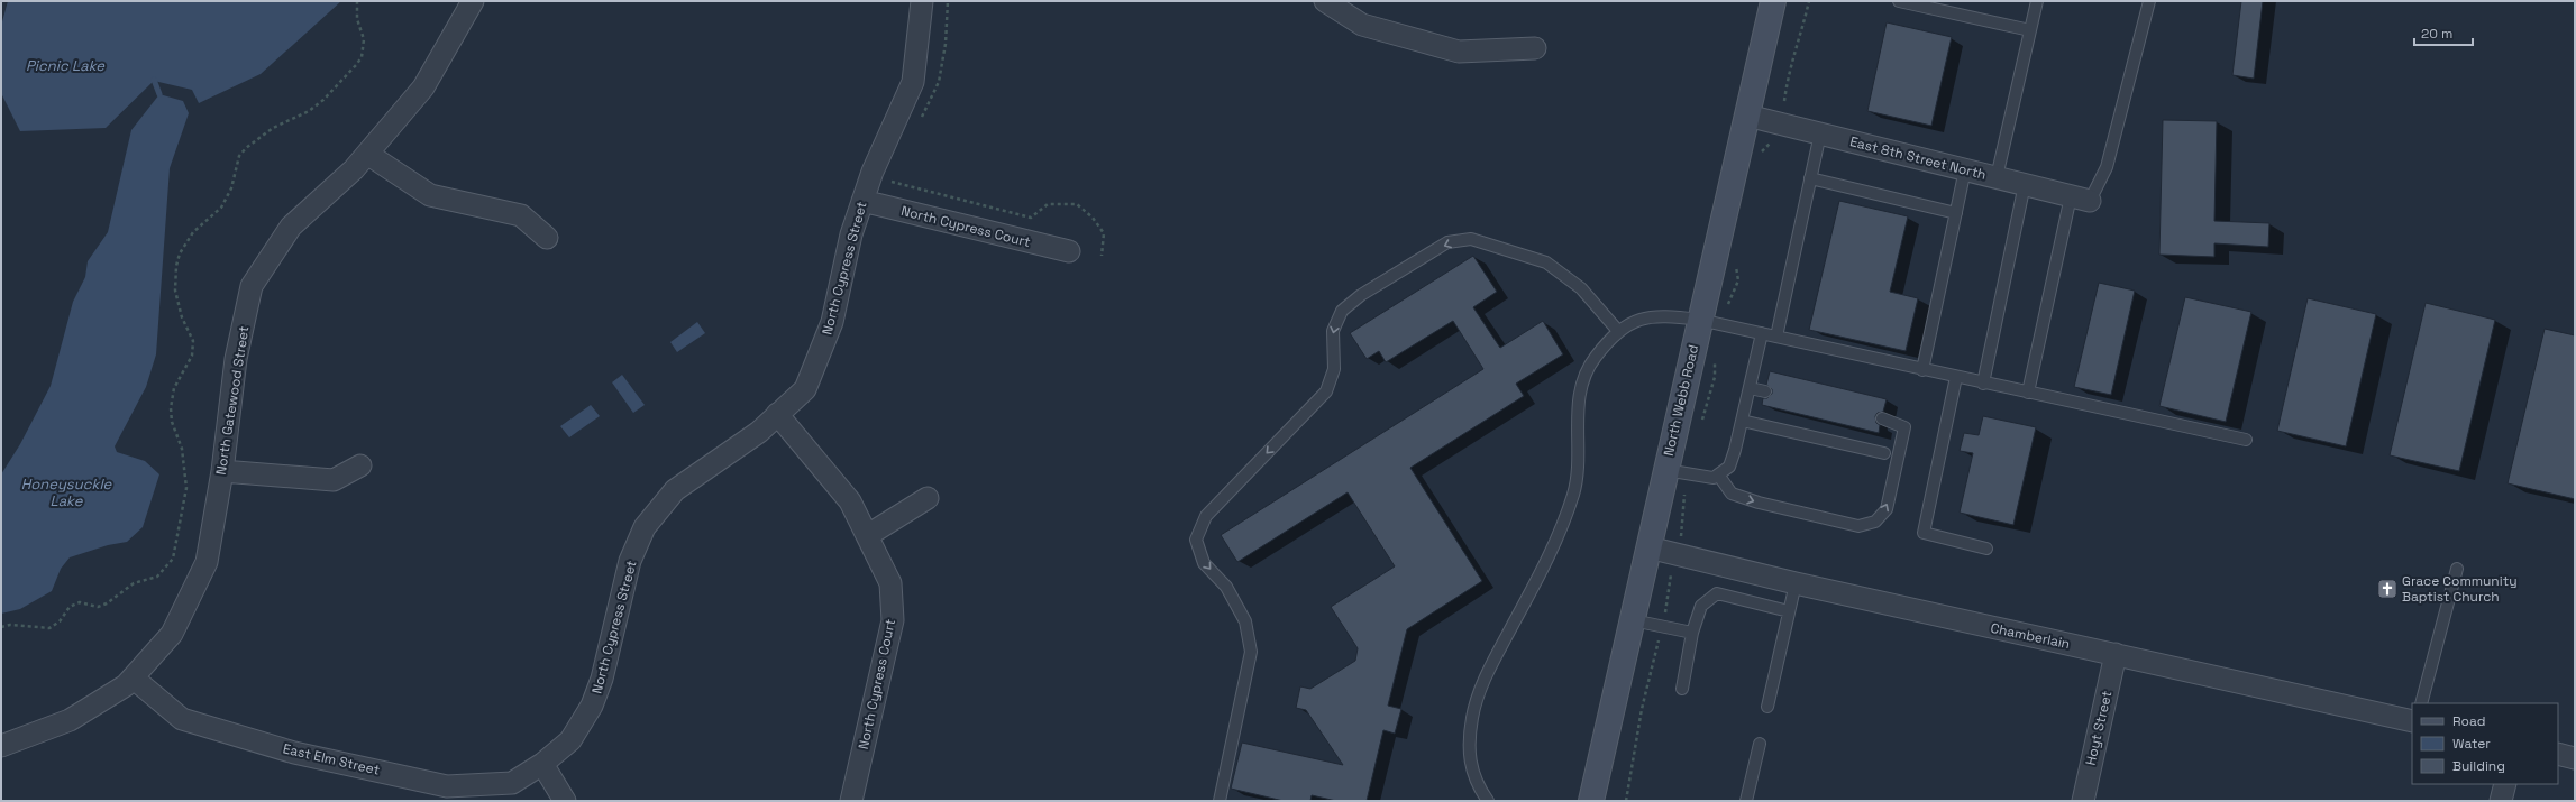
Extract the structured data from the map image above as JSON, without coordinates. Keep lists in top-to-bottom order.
{
  "streets": {
    "main road": ["North Webb Road"],
    "street": [
      "East 8th Street North",
      "North Cypress Court",
      "North Cypress Street",
      "North Gatewood Street",
      "Chamberlain",
      "Hoyt Street",
      "East Elm Street"
    ]
  },
  "crossings": [
    ["East 8th Street North", "North Webb Road"],
    ["North Cypress Court", "North Cypress Street"],
    ["North Cypress Street", "East Elm Street"],
    ["North Gatewood Street", "East Elm Street"],
    ["North Webb Road", "Chamberlain"],
    ["Chamberlain", "Hoyt Street"]
  ],
  "water": ["Picnic Lake", "Honeysuckle Lake"],
  "places": {
    "church": ["Grace Community Baptist Church"]
  },
  "legend": ["Road", "Water", "Building"],
  "scale_bar": "20 m"
}
